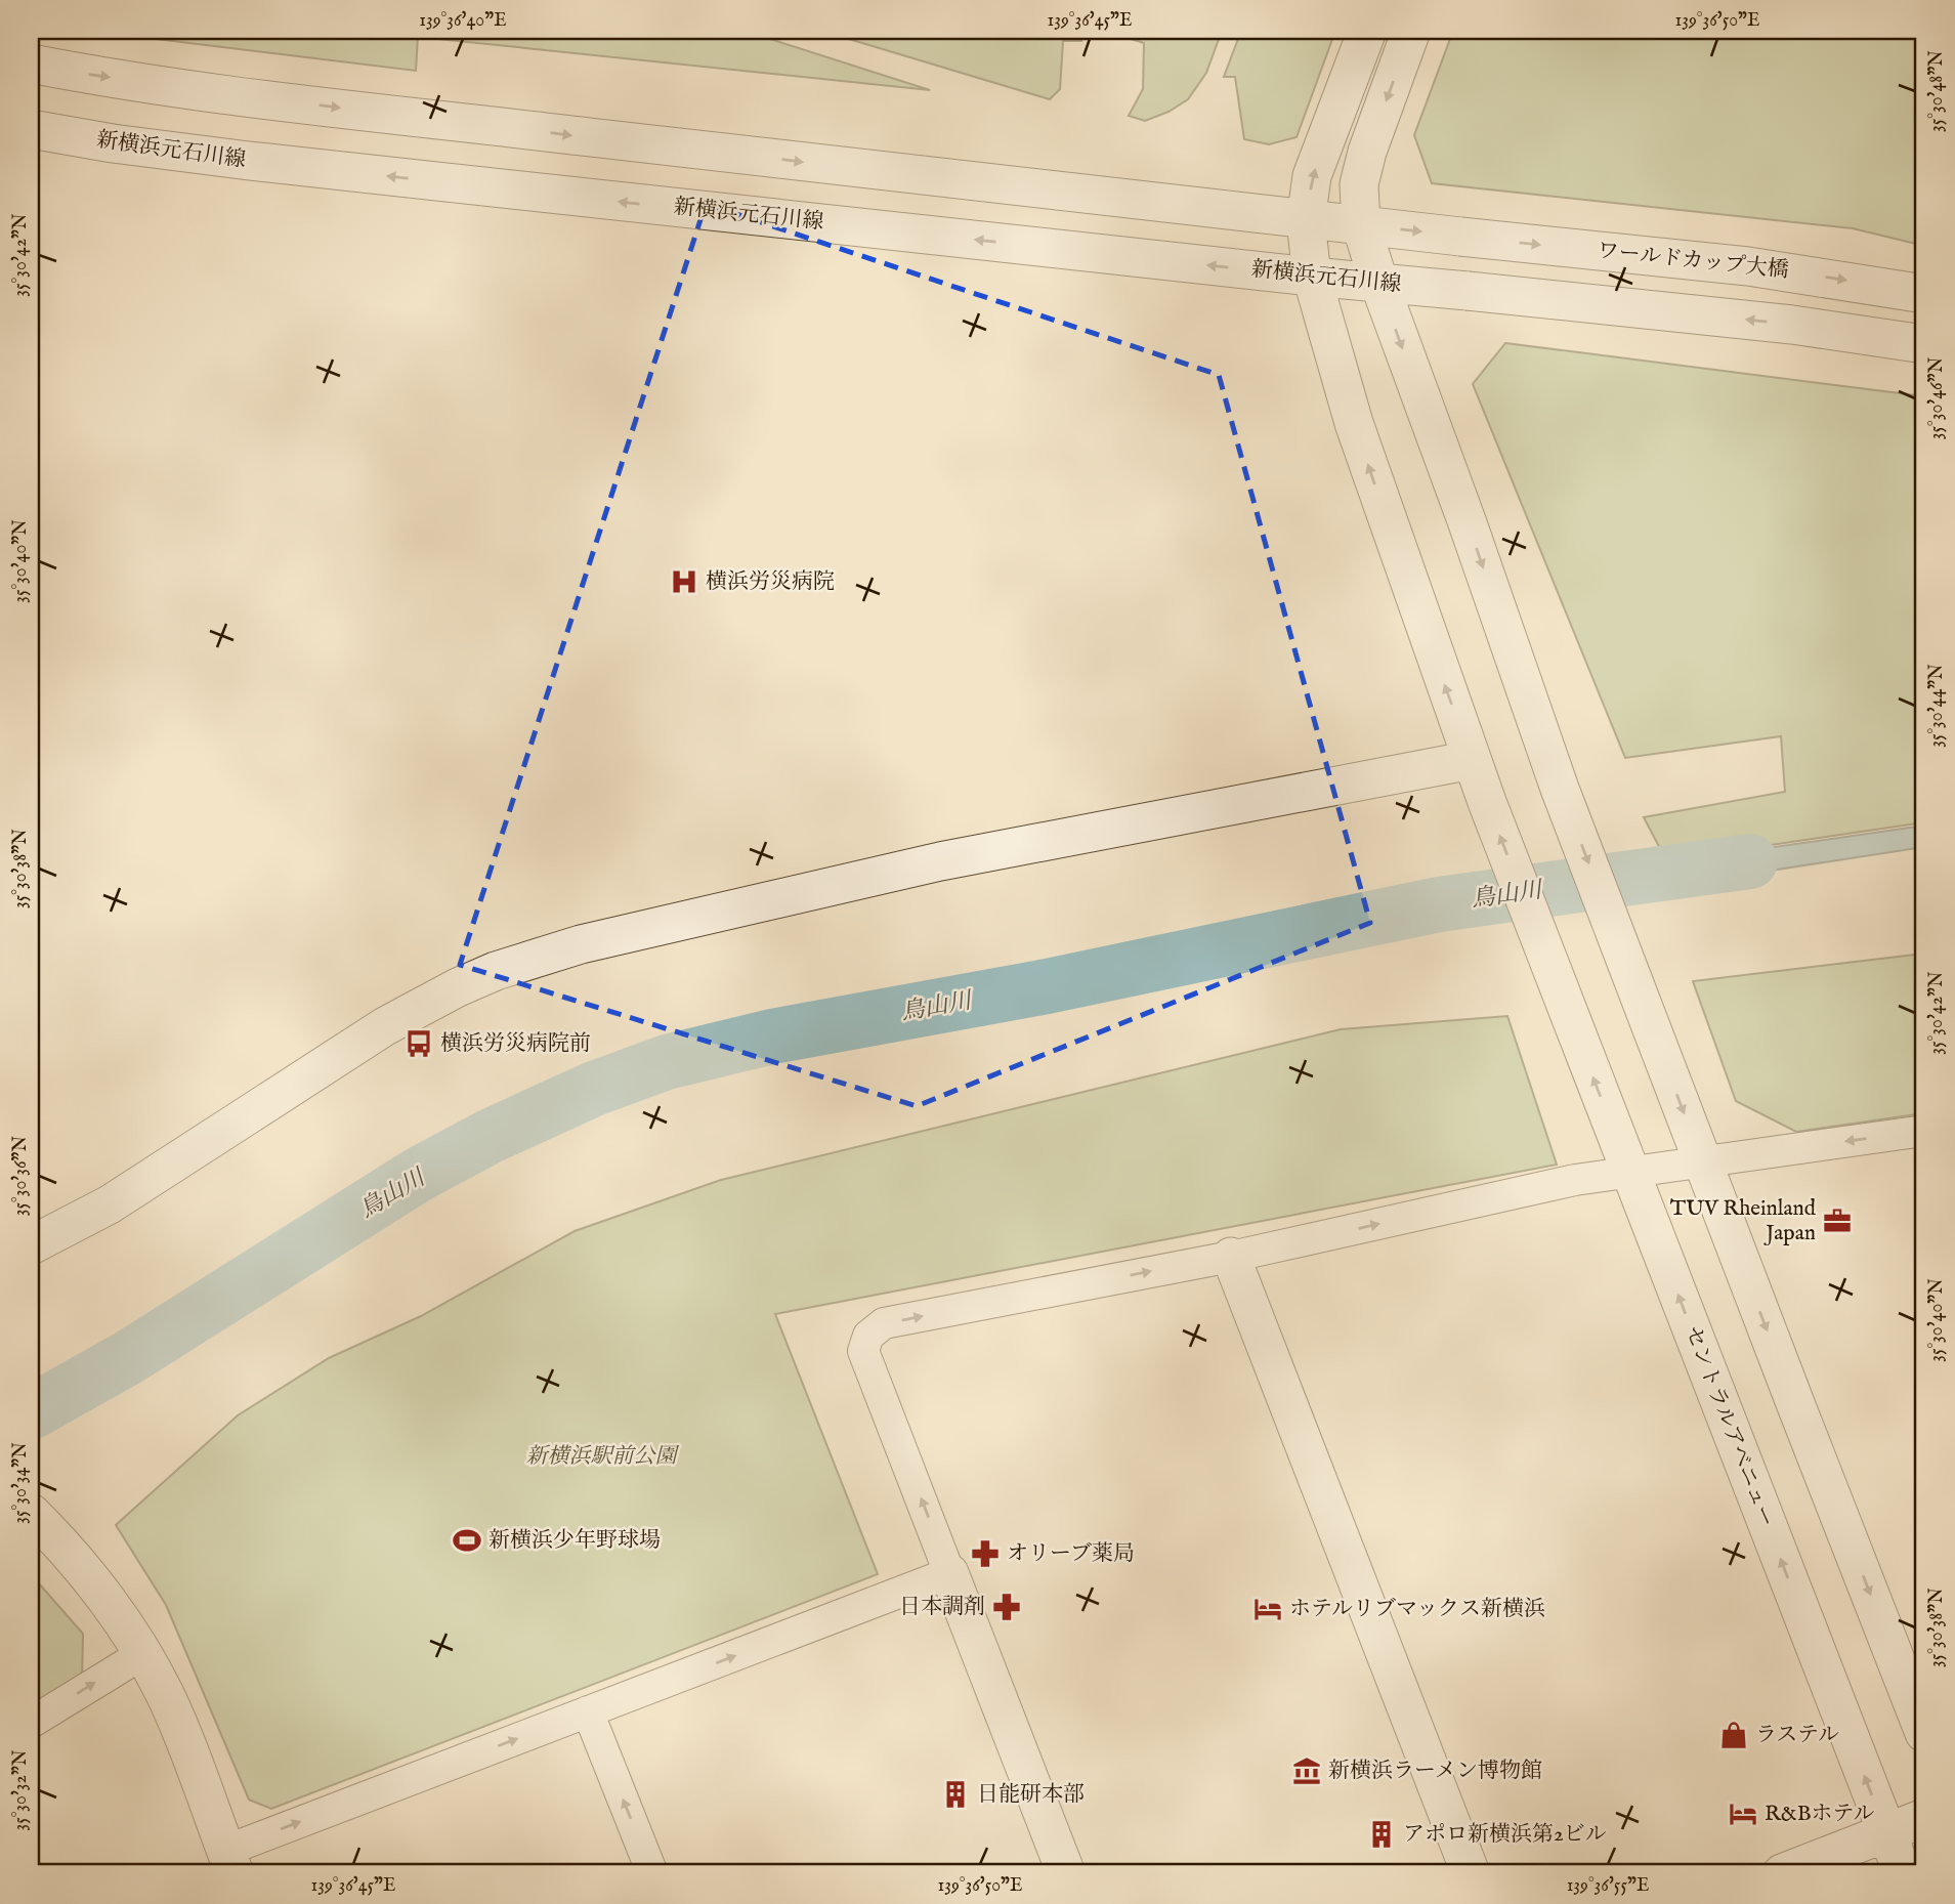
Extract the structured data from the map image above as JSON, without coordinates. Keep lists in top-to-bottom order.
{
  "streets": {
    "street": ["新横浜元石川線", "ワールドカップ大橋", "セントラルアベニュー"]
  },
  "crossings": [
    ["新横浜元石川線", "セントラルアベニュー"]
  ],
  "one_way": ["ワールドカップ大橋"],
  "water": ["鳥山川"],
  "parks": ["新横浜駅前公園"],
  "places": {
    "hospital": ["横浜労災病院"],
    "bus stop": ["横浜労災病院前"],
    "office": ["TUV Rheinland Japan"],
    "sports": ["新横浜少年野球場"],
    "pharmacy": ["オリーブ薬局", "日本調剤"],
    "hotel": ["ホテルリブマックス新横浜", "R&Bホテル"],
    "shop": ["ラステル"],
    "museum": ["新横浜ラーメン博物館"],
    "building": ["日能研本部", "アポロ新横浜第2ビル"]
  },
  "coordinates": [
    "139°36'40\"E",
    "139°36'45\"E",
    "139°36'50\"E",
    "35°30'48\"N",
    "35°30'42\"N",
    "35°30'46\"N",
    "35°30'40\"N",
    "35°30'44\"N",
    "35°30'38\"N",
    "35°30'36\"N",
    "35°30'34\"N",
    "35°30'32\"N",
    "139°36'55\"E"
  ]
}
